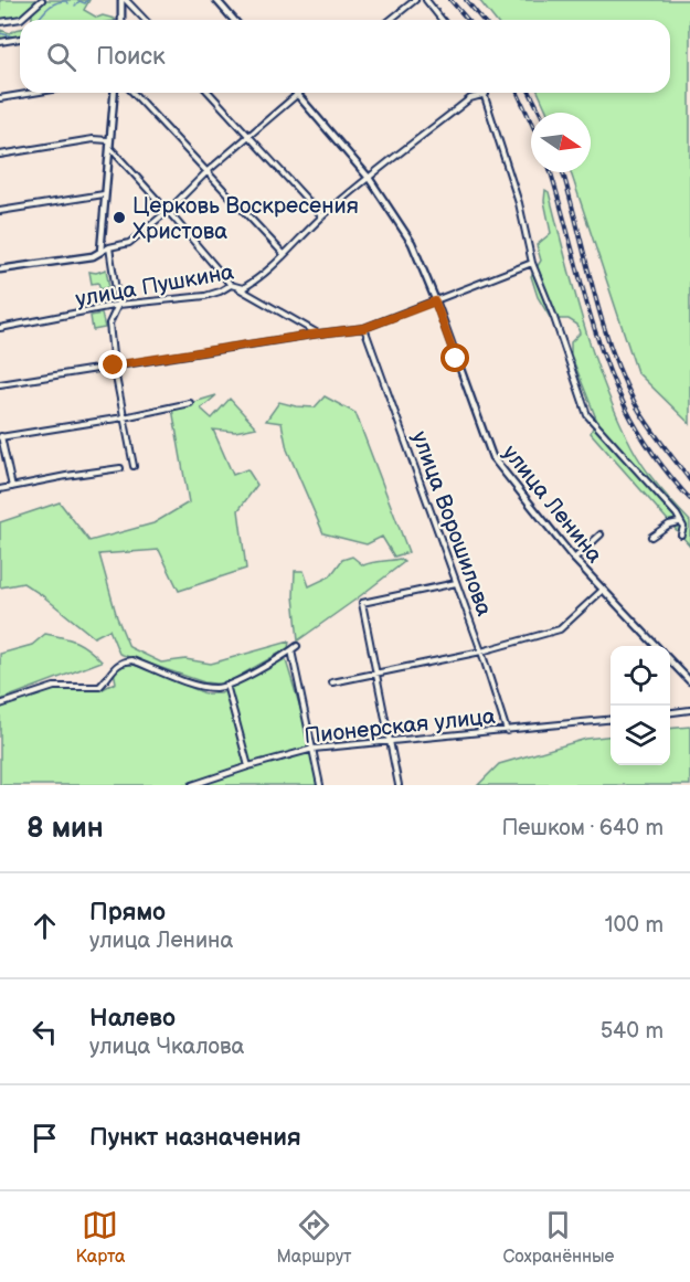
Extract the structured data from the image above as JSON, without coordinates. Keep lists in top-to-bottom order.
{
  "streets": {
    "street": [
      "улица Пушкина",
      "улица Ленина",
      "улица Ворошилова",
      "Пионерская улица"
    ]
  },
  "crossings": [
    ["улица Пушкина", "улица Ленина"],
    ["улица Ворошилова", "Пионерская улица"]
  ],
  "places": ["Церковь Воскресения Христова"],
  "north": "right",
  "page": {
    "search": "Поиск",
    "heading": ["8 мин", "Пешком · 640 m"],
    "list": [
      ["Прямо", "улица Ленина", "100 m"],
      ["Налево", "улица Чкалова", "540 m"],
      "Пункт назначения"
    ],
    "nav": ["Карта", "Маршрут", "Сохранённые"]
  }
}
